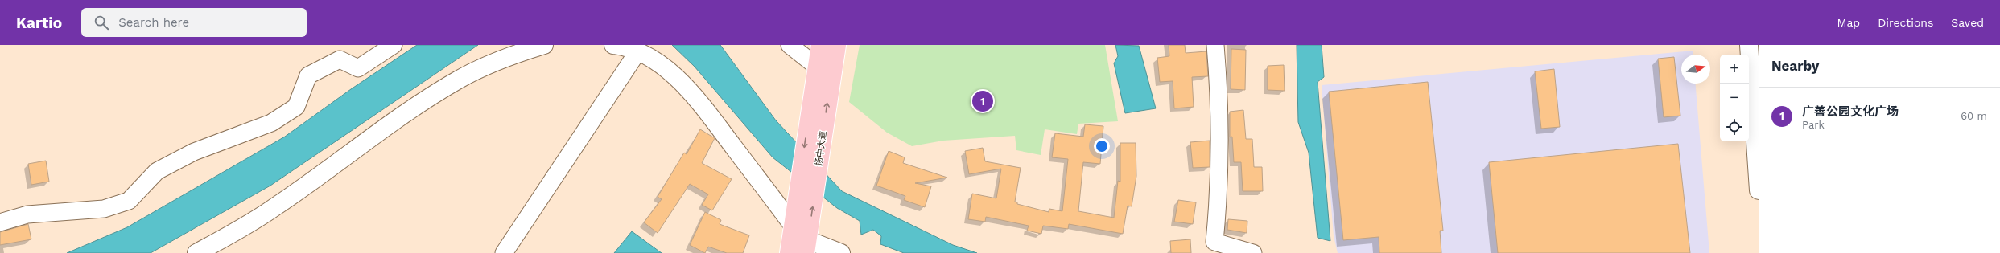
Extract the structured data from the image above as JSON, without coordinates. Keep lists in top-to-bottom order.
{
  "streets": {
    "main road": ["扬中大道"]
  },
  "north": "right",
  "page": {
    "header": "Kartio",
    "search": "Search here",
    "nav": ["Map", "Directions", "Saved"],
    "heading": "Nearby",
    "map_buttons": ["+", "−"],
    "list": [
      {
        "mark": "1",
        "name": "广善公园文化广场",
        "note": "Park",
        "value": "60 m"
      }
    ],
    "pins": "1"
  }
}
